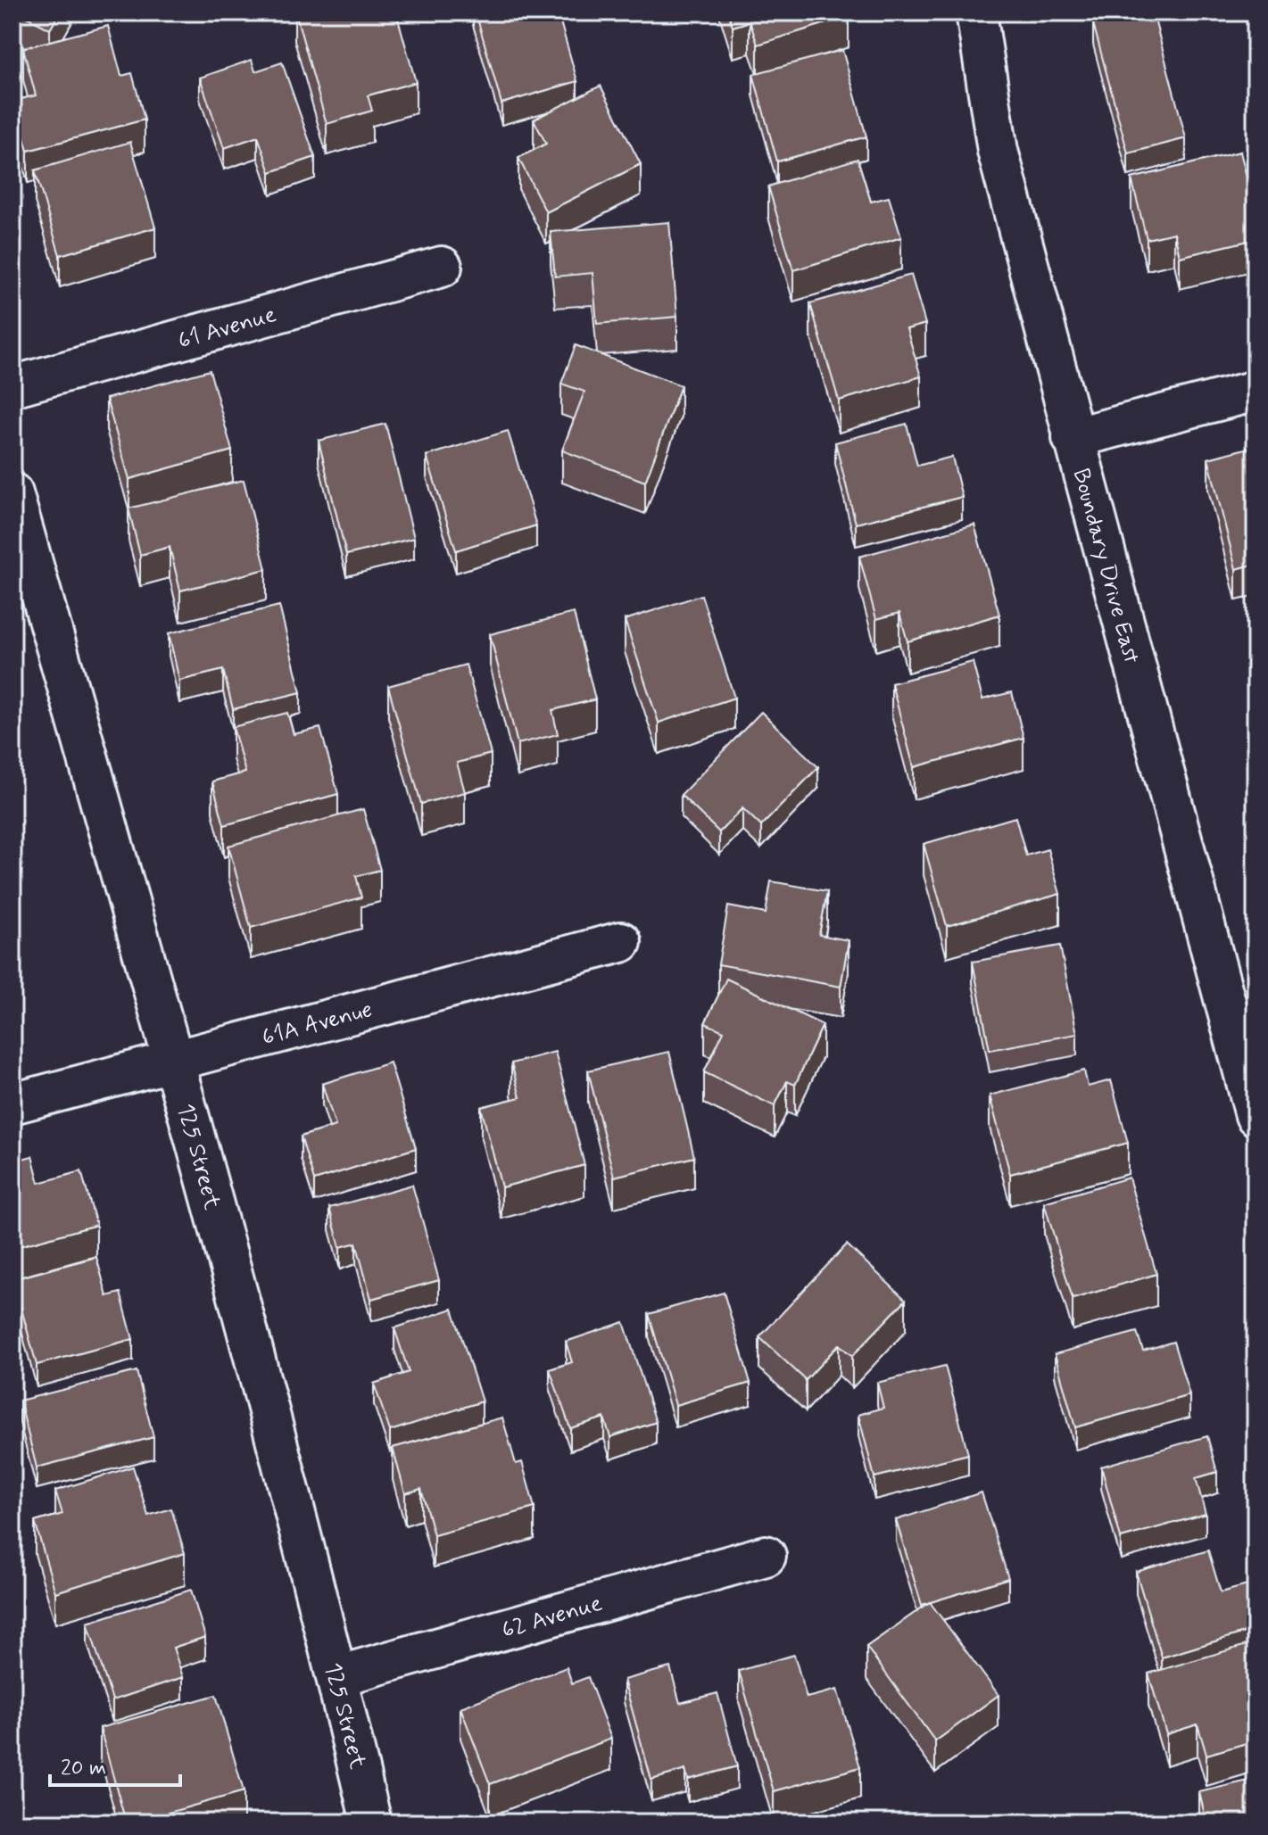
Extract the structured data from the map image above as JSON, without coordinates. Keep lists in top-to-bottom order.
{
  "streets": {
    "street": [
      "61 Avenue",
      "Boundary Drive East",
      "61A Avenue",
      "125 Street",
      "62 Avenue"
    ]
  },
  "crossings": [
    ["61A Avenue", "125 Street"],
    ["125 Street", "62 Avenue"]
  ],
  "scale_bar": "20 m"
}
